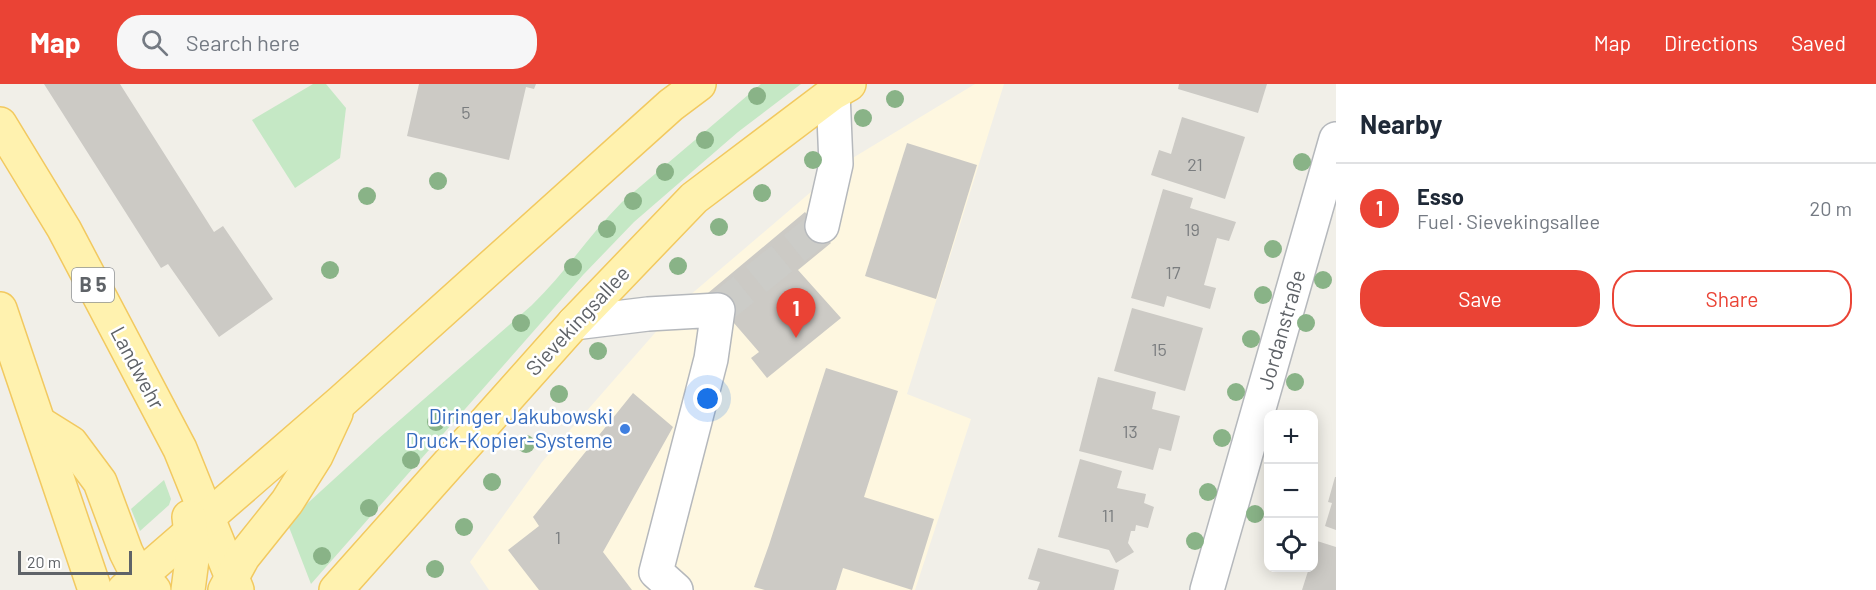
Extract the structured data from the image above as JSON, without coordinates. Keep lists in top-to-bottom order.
{
  "streets": {
    "main road": ["B 5", "Sievekingsallee", "Landwehr"],
    "street": ["Jordanstraße"]
  },
  "places": ["Diringer Jakubowski Druck-Kopier-Systeme"],
  "house_numbers": [
    "5",
    "21",
    "19",
    "17",
    "15",
    "13",
    "11",
    "1"
  ],
  "scale_bar": "20 m",
  "page": {
    "header": "Map",
    "search": "Search here",
    "nav": ["Map", "Directions", "Saved"],
    "heading": "Nearby",
    "list": [
      {
        "mark": "1",
        "name": "Esso",
        "note": "Fuel · Sievekingsallee",
        "value": "20 m"
      }
    ],
    "buttons": ["Save", "Share"],
    "pins": "1",
    "map_buttons": ["+", "−"],
    "scale": "20 m"
  }
}
